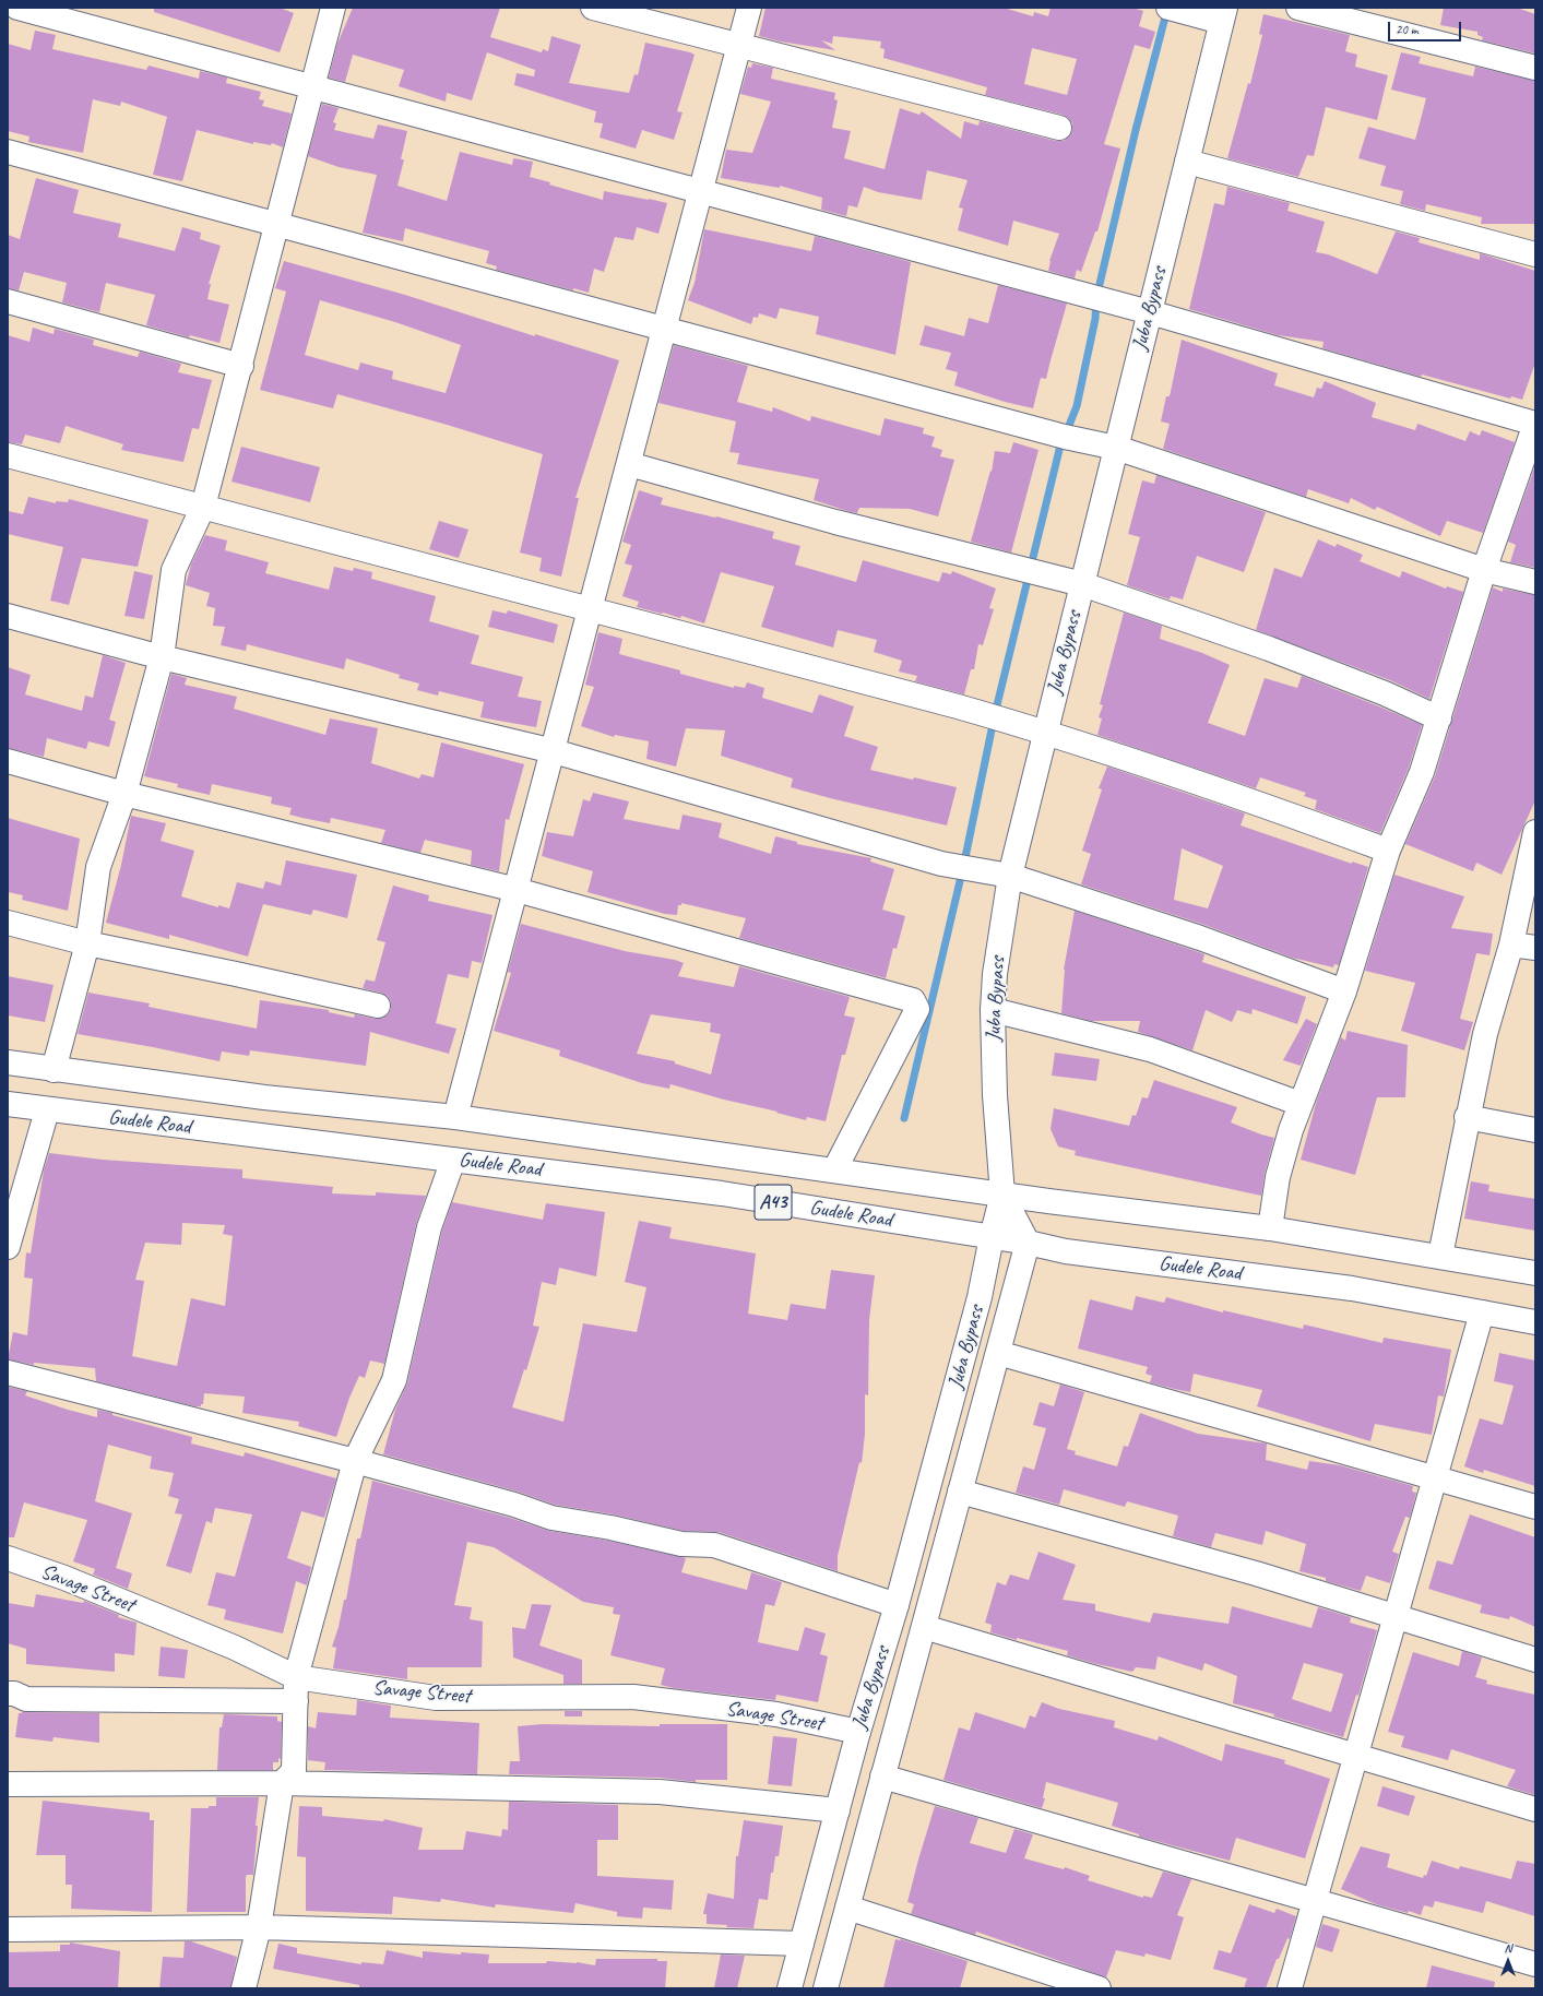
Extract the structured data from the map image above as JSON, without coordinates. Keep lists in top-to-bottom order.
{
  "streets": {
    "main road": [
      "Juba Bypass",
      "Gudele Road",
      "A43",
      "Savage Street"
    ]
  },
  "crossings": [
    ["Juba Bypass", "Gudele Road"],
    ["Juba Bypass", "Savage Street"]
  ],
  "scale_bar": "20 m",
  "north": "top"
}
